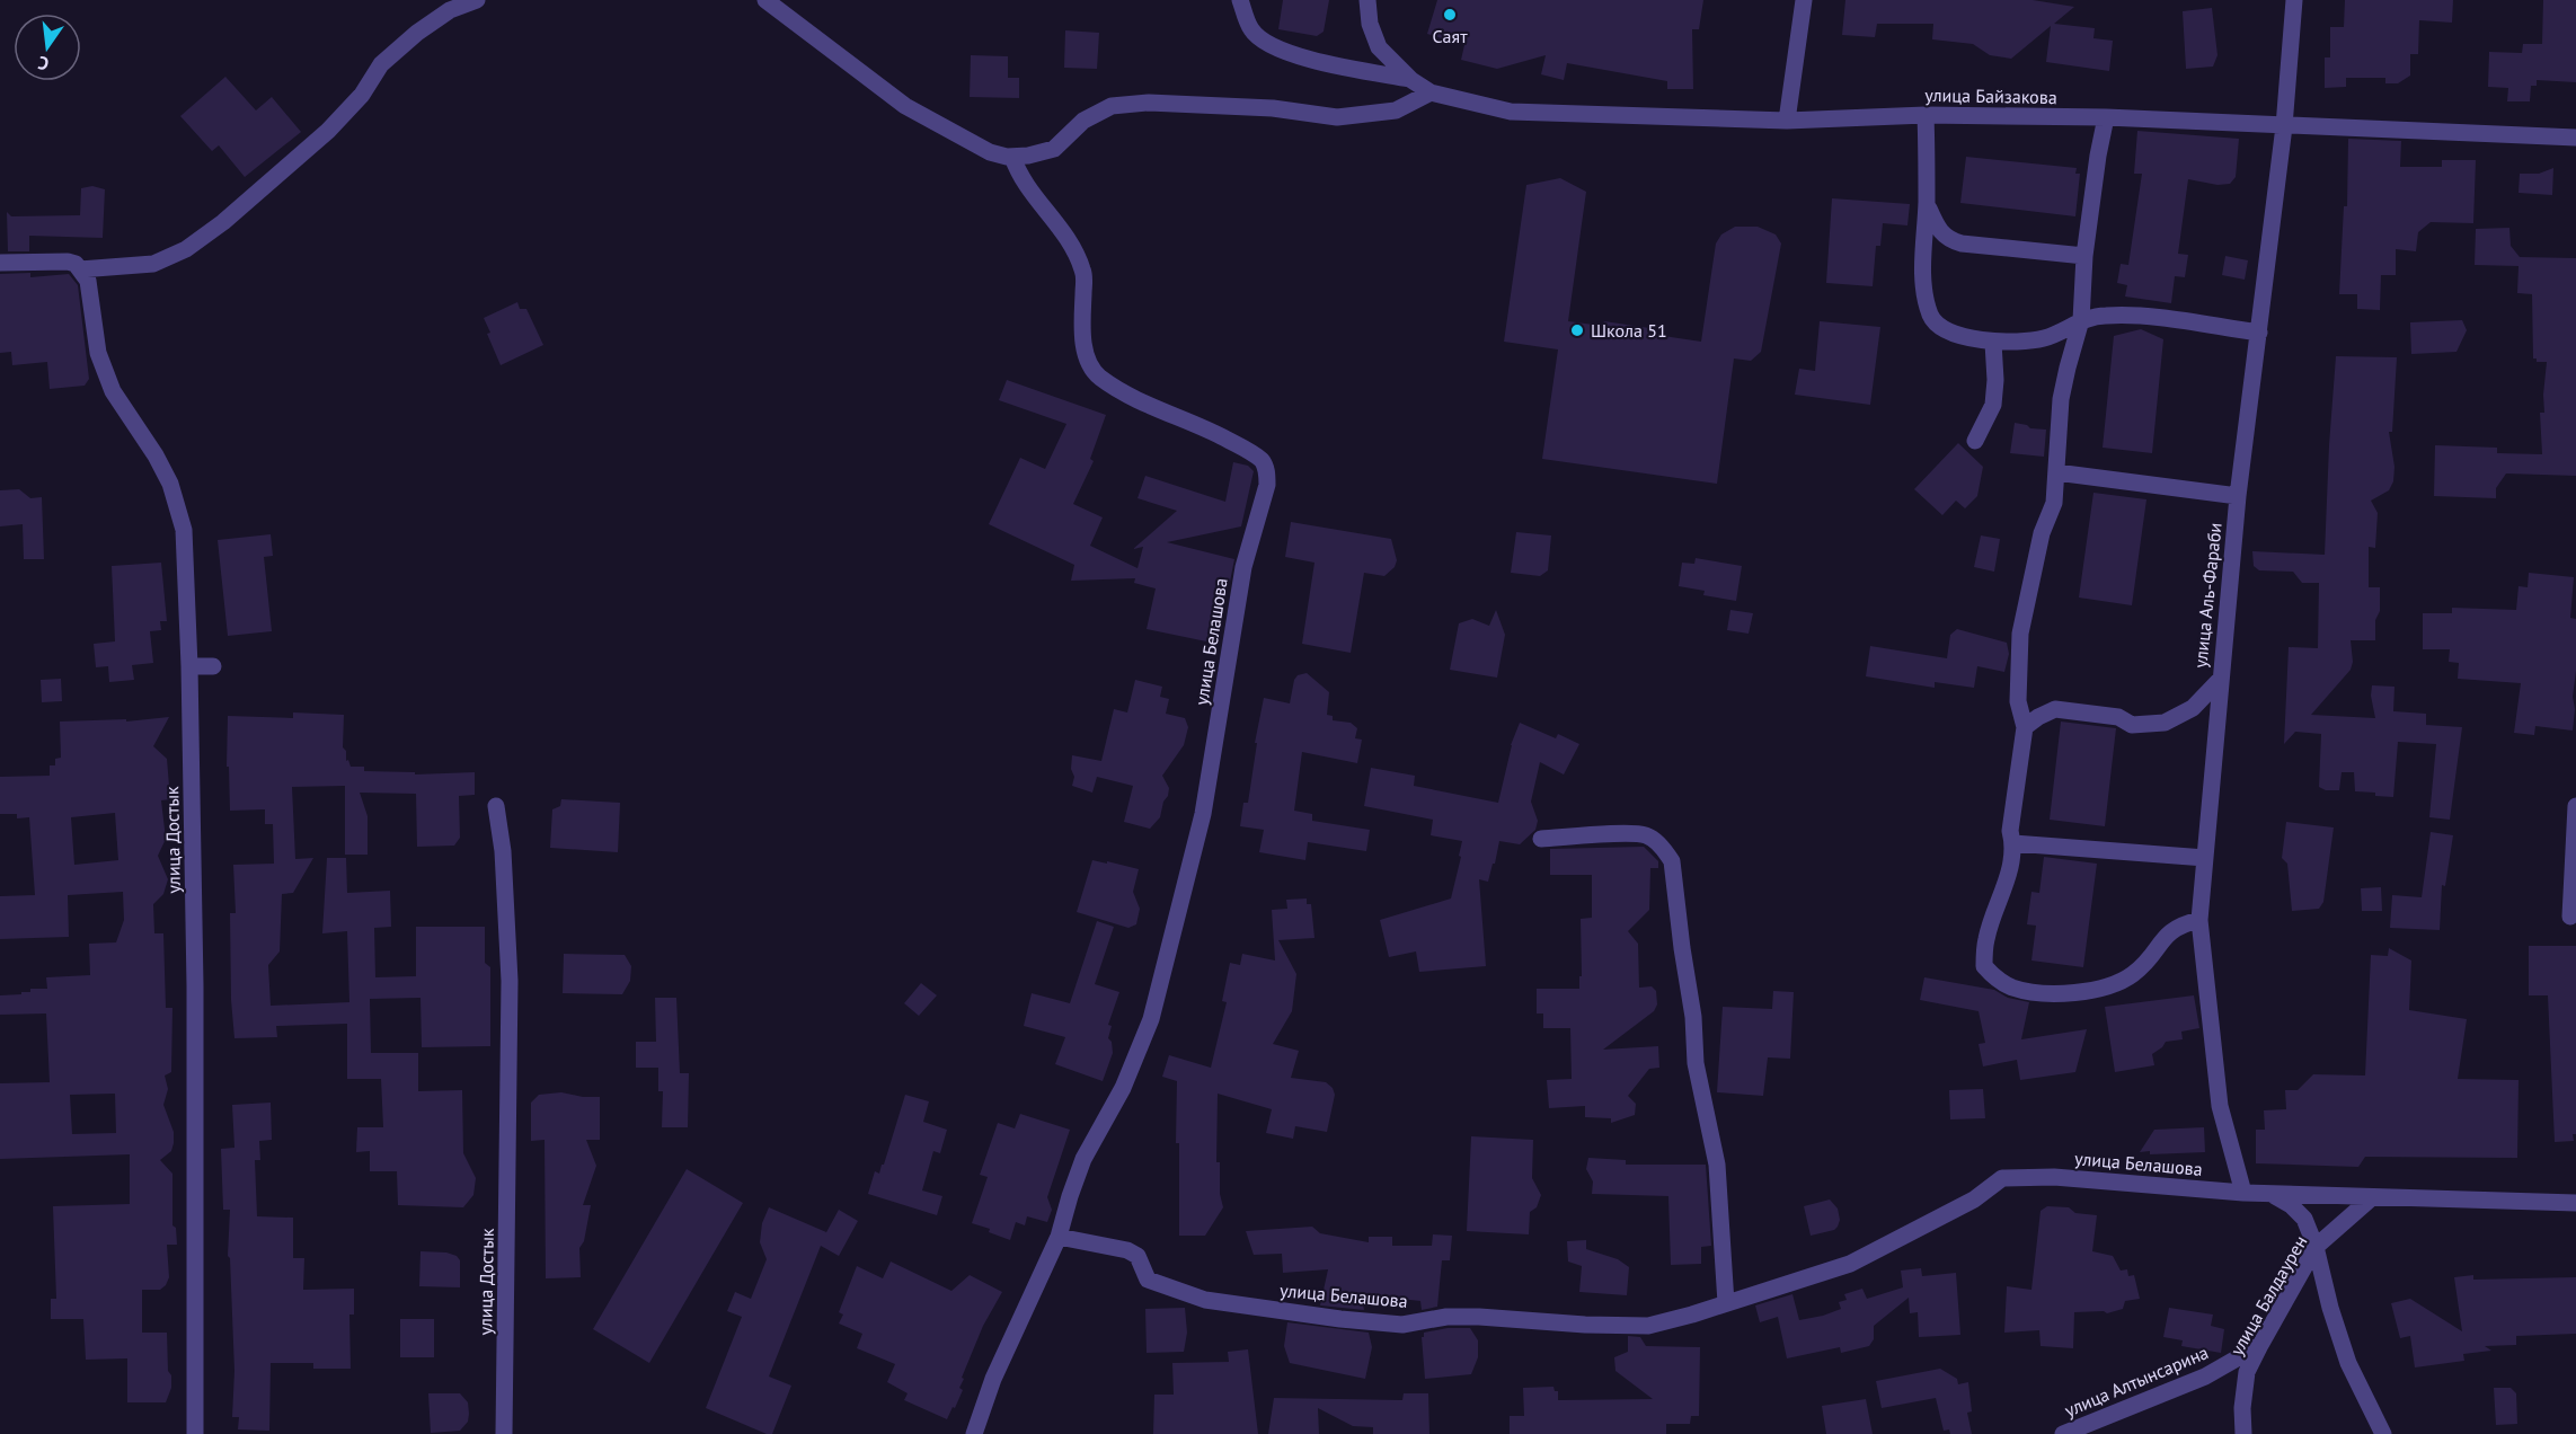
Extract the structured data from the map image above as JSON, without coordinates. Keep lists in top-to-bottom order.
{
  "streets": {
    "street": [
      "улица Байзакова",
      "улица Аль-Фараби",
      "улица Белашова",
      "улица Достык",
      "улица Балдаурен",
      "улица Алтынсарина"
    ]
  },
  "crossings": [
    ["улица Байзакова", "улица Аль-Фараби"],
    ["улица Аль-Фараби", "улица Белашова"],
    ["улица Белашова", "улица Балдаурен"],
    ["улица Балдаурен", "улица Алтынсарина"]
  ],
  "places": ["Саят", "Школа 51"],
  "north": "bottom"
}
